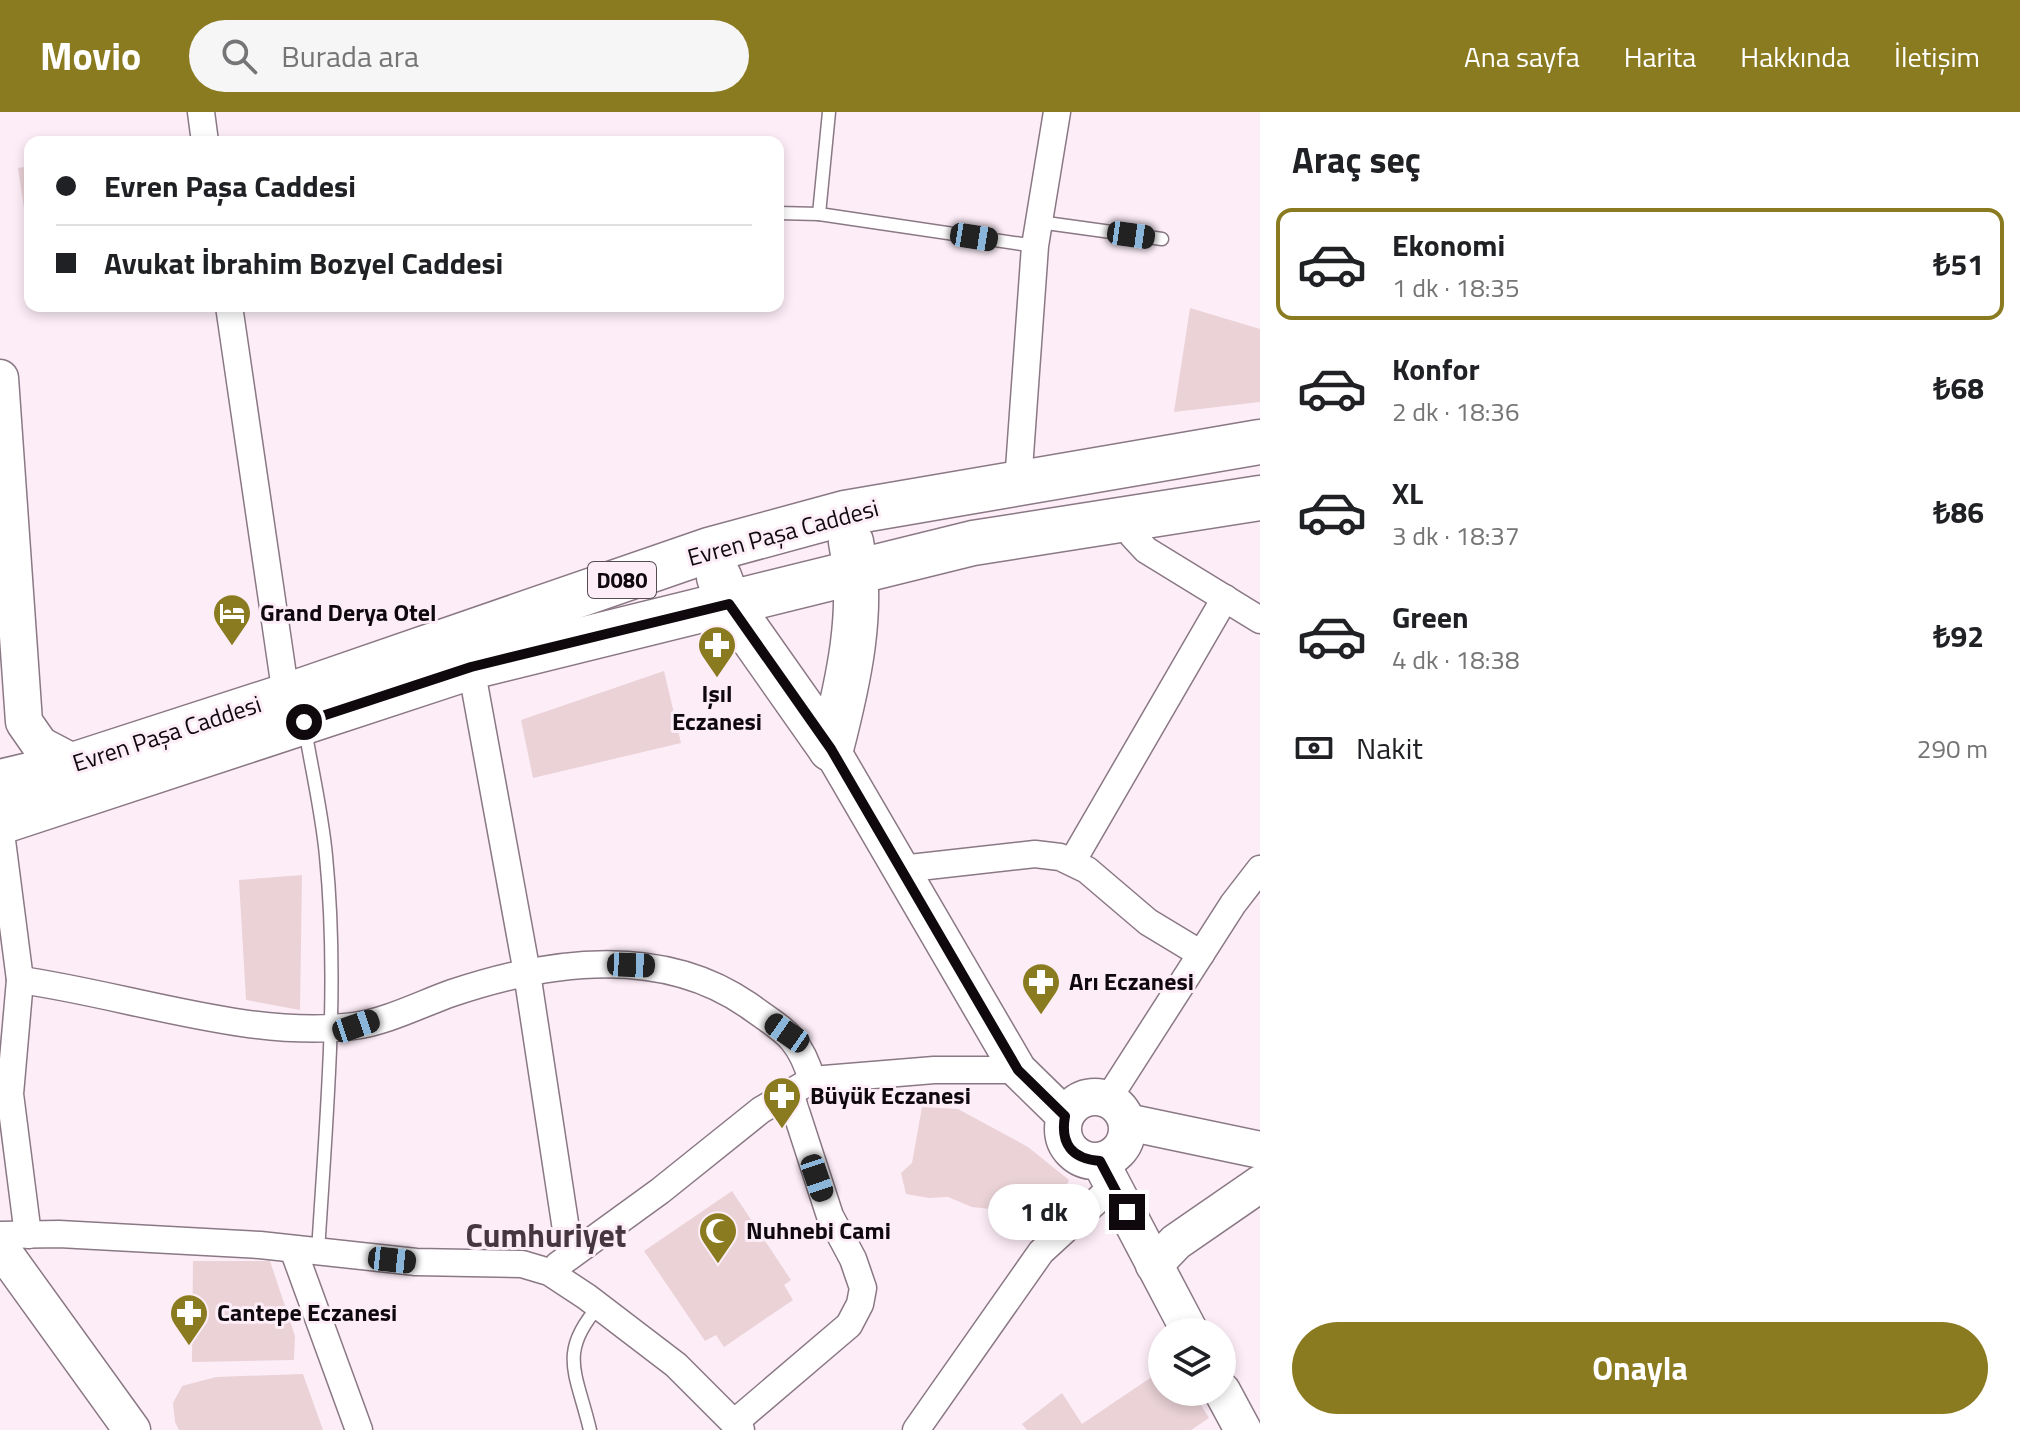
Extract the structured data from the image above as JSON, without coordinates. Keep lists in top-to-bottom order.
{
  "streets": {
    "highway": ["Evren Paşa Caddesi", "D080"]
  },
  "districts": ["Cumhuriyet"],
  "places": {
    "hotel": ["Grand Derya Otel"],
    "pharmacy": [
      "Işıl Eczanesi",
      "Arı Eczanesi",
      "Büyük Eczanesi",
      "Cantepe Eczanesi"
    ],
    "mosque": ["Nuhnebi Cami"]
  },
  "page": {
    "header": "Movio",
    "search": "Burada ara",
    "nav": [
      "Ana sayfa",
      "Harita",
      "Hakkında",
      "İletişim"
    ],
    "heading": "Araç seç",
    "banner": ["Evren Paşa Caddesi", "Avukat İbrahim Bozyel Caddesi"],
    "list": [
      {
        "name": "Ekonomi",
        "note": "1 dk · 18:35",
        "value": "₺51"
      },
      {
        "name": "Konfor",
        "note": "2 dk · 18:36",
        "value": "₺68"
      },
      {
        "name": "XL",
        "note": "3 dk · 18:37",
        "value": "₺86"
      },
      {
        "name": "Green",
        "note": "4 dk · 18:38",
        "value": "₺92"
      }
    ],
    "pay": ["Nakit", "290 m"],
    "bubble": "1 dk",
    "buttons": "Onayla"
  }
}
